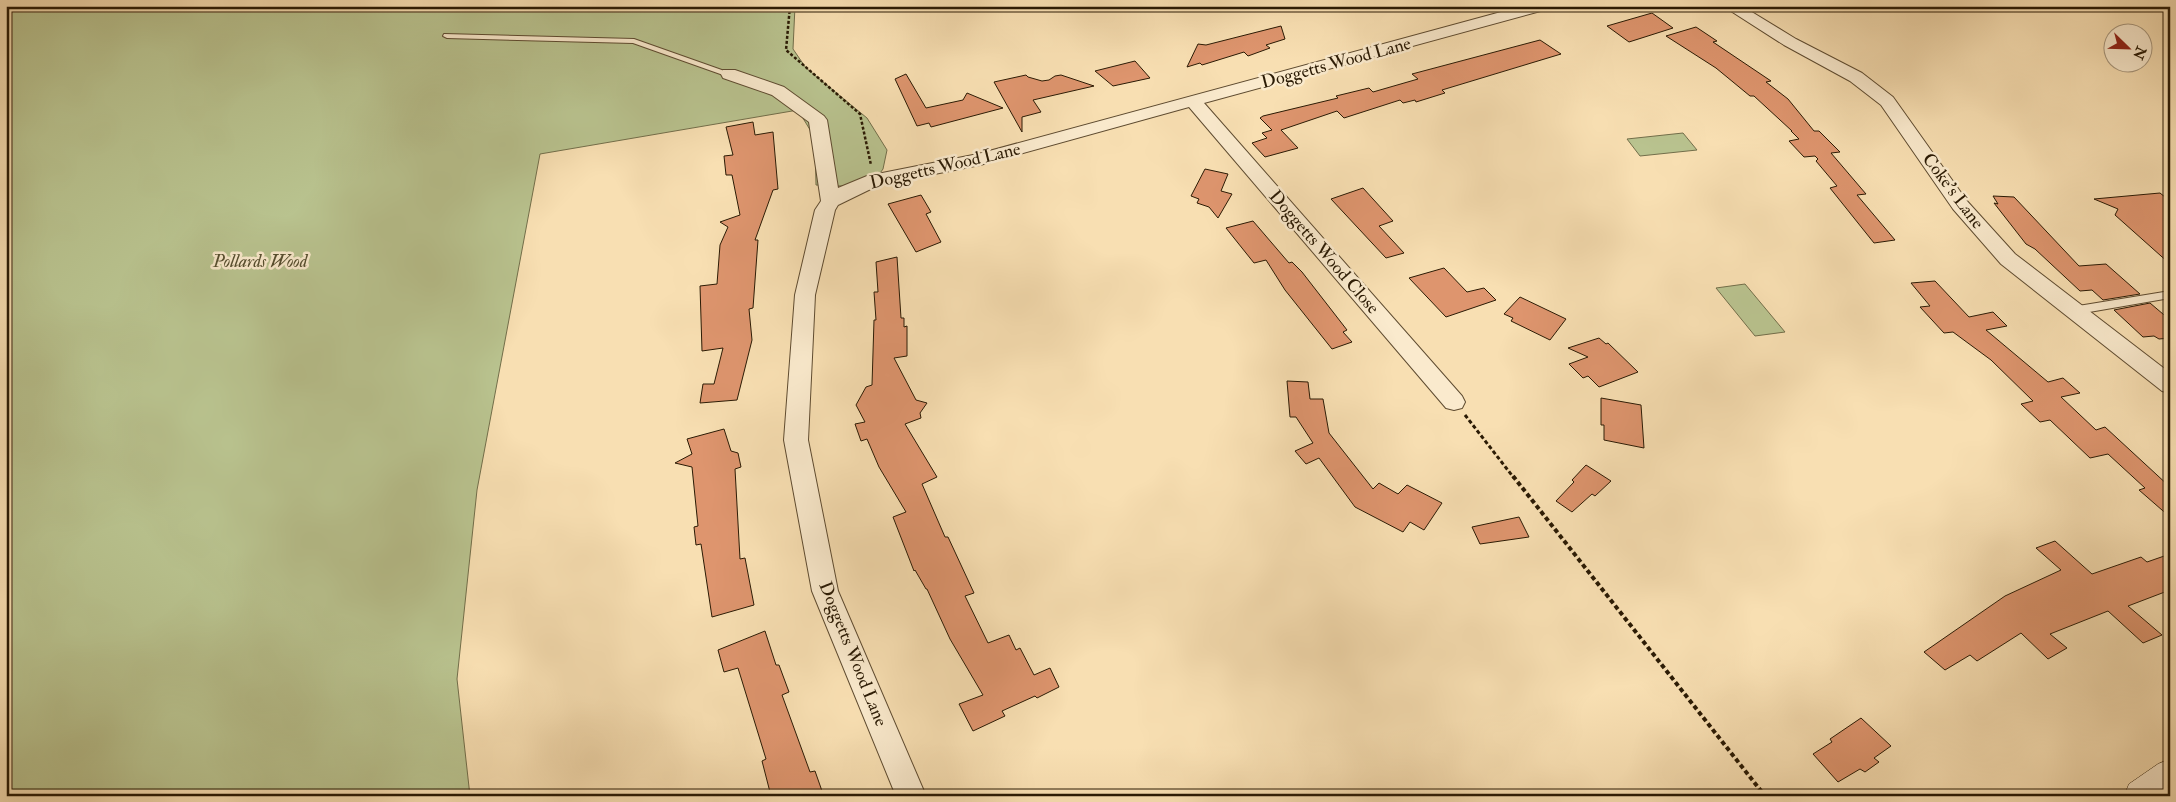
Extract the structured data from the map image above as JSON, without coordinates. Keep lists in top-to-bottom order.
{
  "streets": {
    "street": ["Doggetts Wood Lane", "Coke's Lane", "Doggetts Wood Close"]
  },
  "crossings": [
    ["Doggetts Wood Lane", "Doggetts Wood Close"]
  ],
  "parks": ["Pollards Wood"],
  "north": "bottom right"
}
